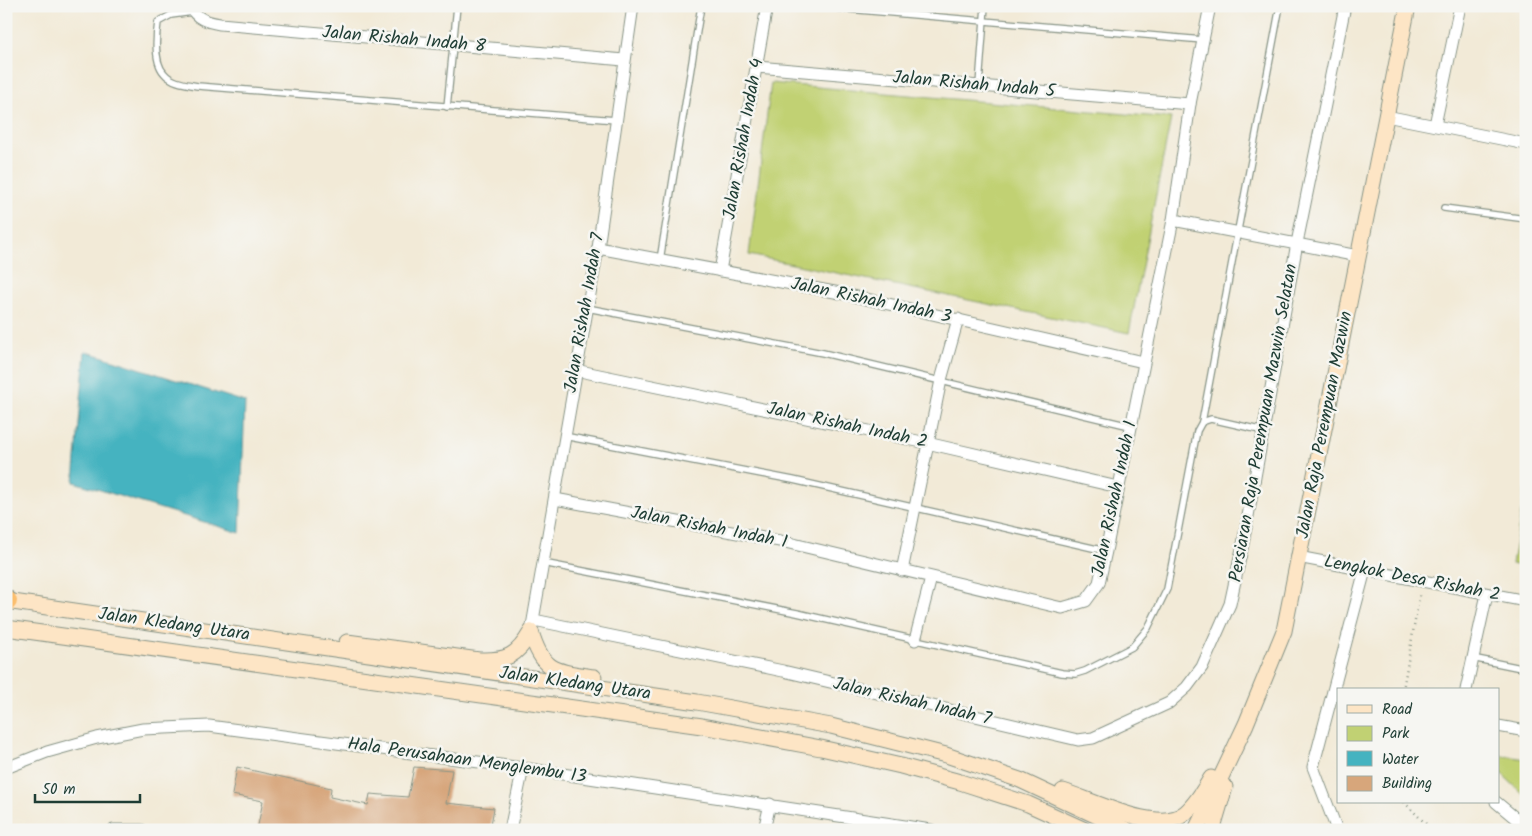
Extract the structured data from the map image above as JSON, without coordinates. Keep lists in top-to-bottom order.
{
  "streets": {
    "main road": ["Jalan Raja Perempuan Mazwin", "Jalan Kledang Utara"],
    "street": [
      "Jalan Rishah Indah 8",
      "Jalan Rishah Indah 5",
      "Jalan Rishah Indah 4",
      "Jalan Rishah Indah 3",
      "Jalan Rishah Indah 7",
      "Persiaran Raja Perempuan Mazwin Selatan",
      "Jalan Rishah Indah 2",
      "Jalan Rishah Indah 1",
      "Lengkok Desa Rishah 2",
      "Hala Perusahaan Menglembu 13"
    ]
  },
  "crossings": [
    ["Jalan Rishah Indah 8", "Jalan Rishah Indah 7"],
    ["Jalan Rishah Indah 5", "Jalan Rishah Indah 4"],
    ["Jalan Rishah Indah 5", "Jalan Rishah Indah 1"],
    ["Jalan Rishah Indah 4", "Jalan Rishah Indah 3"],
    ["Jalan Rishah Indah 3", "Jalan Rishah Indah 7"],
    ["Jalan Rishah Indah 3", "Jalan Rishah Indah 1"],
    ["Jalan Rishah Indah 7", "Persiaran Raja Perempuan Mazwin Selatan"],
    ["Jalan Rishah Indah 7", "Jalan Rishah Indah 2"],
    ["Jalan Rishah Indah 7", "Jalan Rishah Indah 1"],
    ["Jalan Raja Perempuan Mazwin", "Lengkok Desa Rishah 2"],
    ["Jalan Rishah Indah 2", "Jalan Rishah Indah 1"]
  ],
  "legend": [
    "Road",
    "Park",
    "Water",
    "Building"
  ],
  "scale_bar": "50 m"
}
